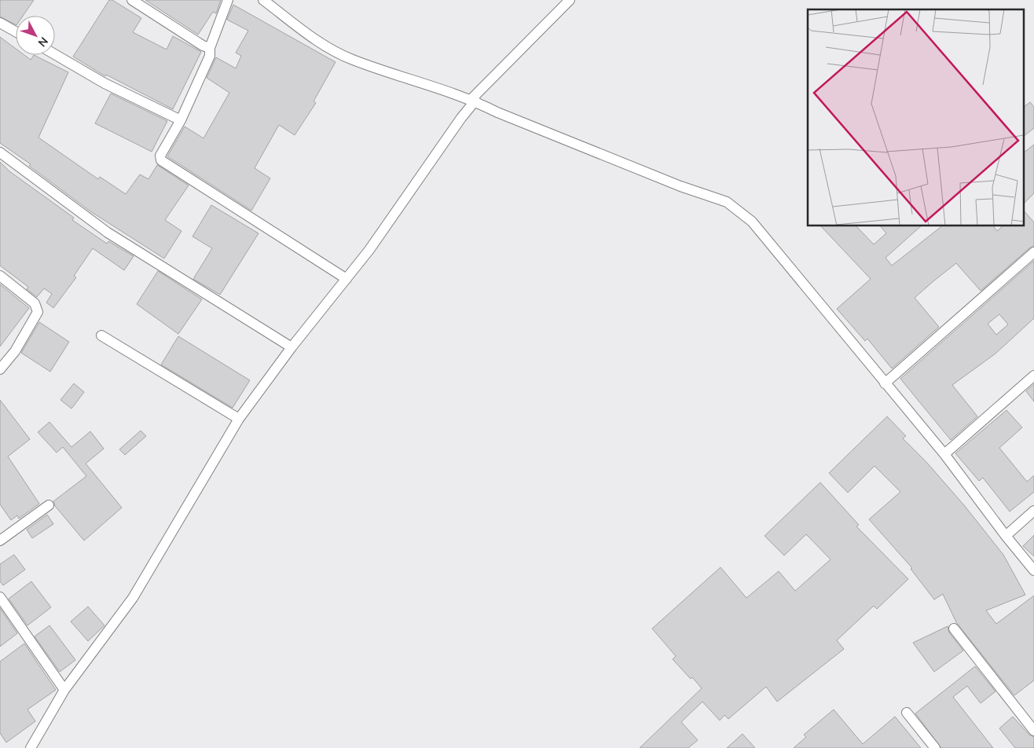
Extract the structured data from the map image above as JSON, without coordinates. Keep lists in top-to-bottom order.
{
  "north": "bottom right"
}
